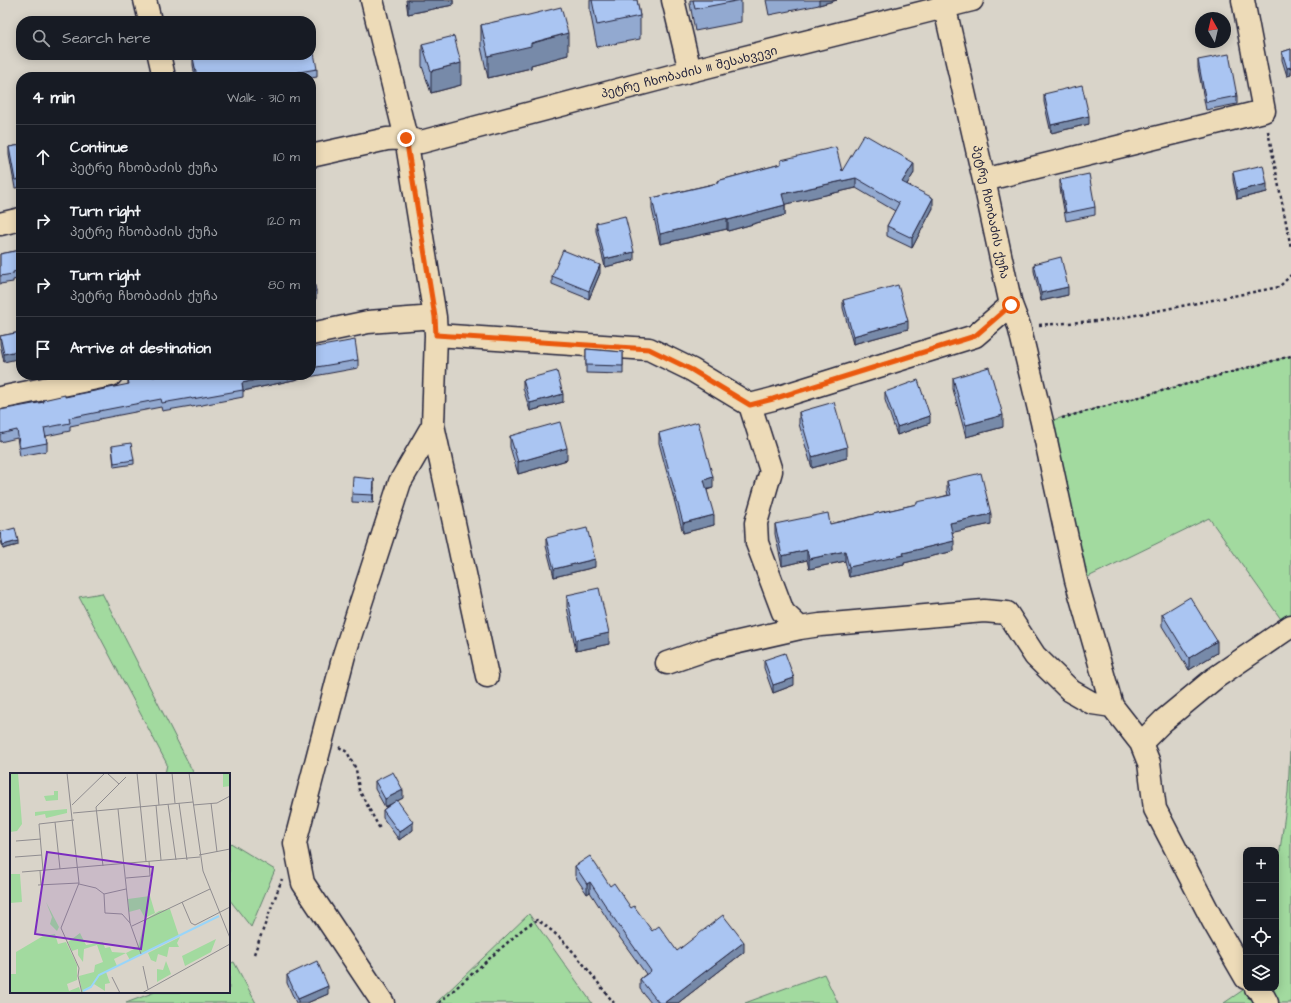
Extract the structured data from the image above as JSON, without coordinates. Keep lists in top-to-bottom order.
{
  "streets": {
    "street": ["პეტრე ჩხობაძის III შესახვევი", "პეტრე ჩხობაძის ქუჩა"]
  },
  "crossings": [
    ["პეტრე ჩხობაძის III შესახვევი", "პეტრე ჩხობაძის ქუჩა"]
  ],
  "north": "top",
  "page": {
    "search": "Search here",
    "heading": ["4 min", "Walk · 310 m"],
    "list": [
      ["Continue", "პეტრე ჩხობაძის ქუჩა", "110 m"],
      ["Turn right", "პეტრე ჩხობაძის ქუჩა", "120 m"],
      ["Turn right", "პეტრე ჩხობაძის ქუჩა", "80 m"],
      "Arrive at destination"
    ],
    "map_buttons": ["+", "−"]
  }
}
